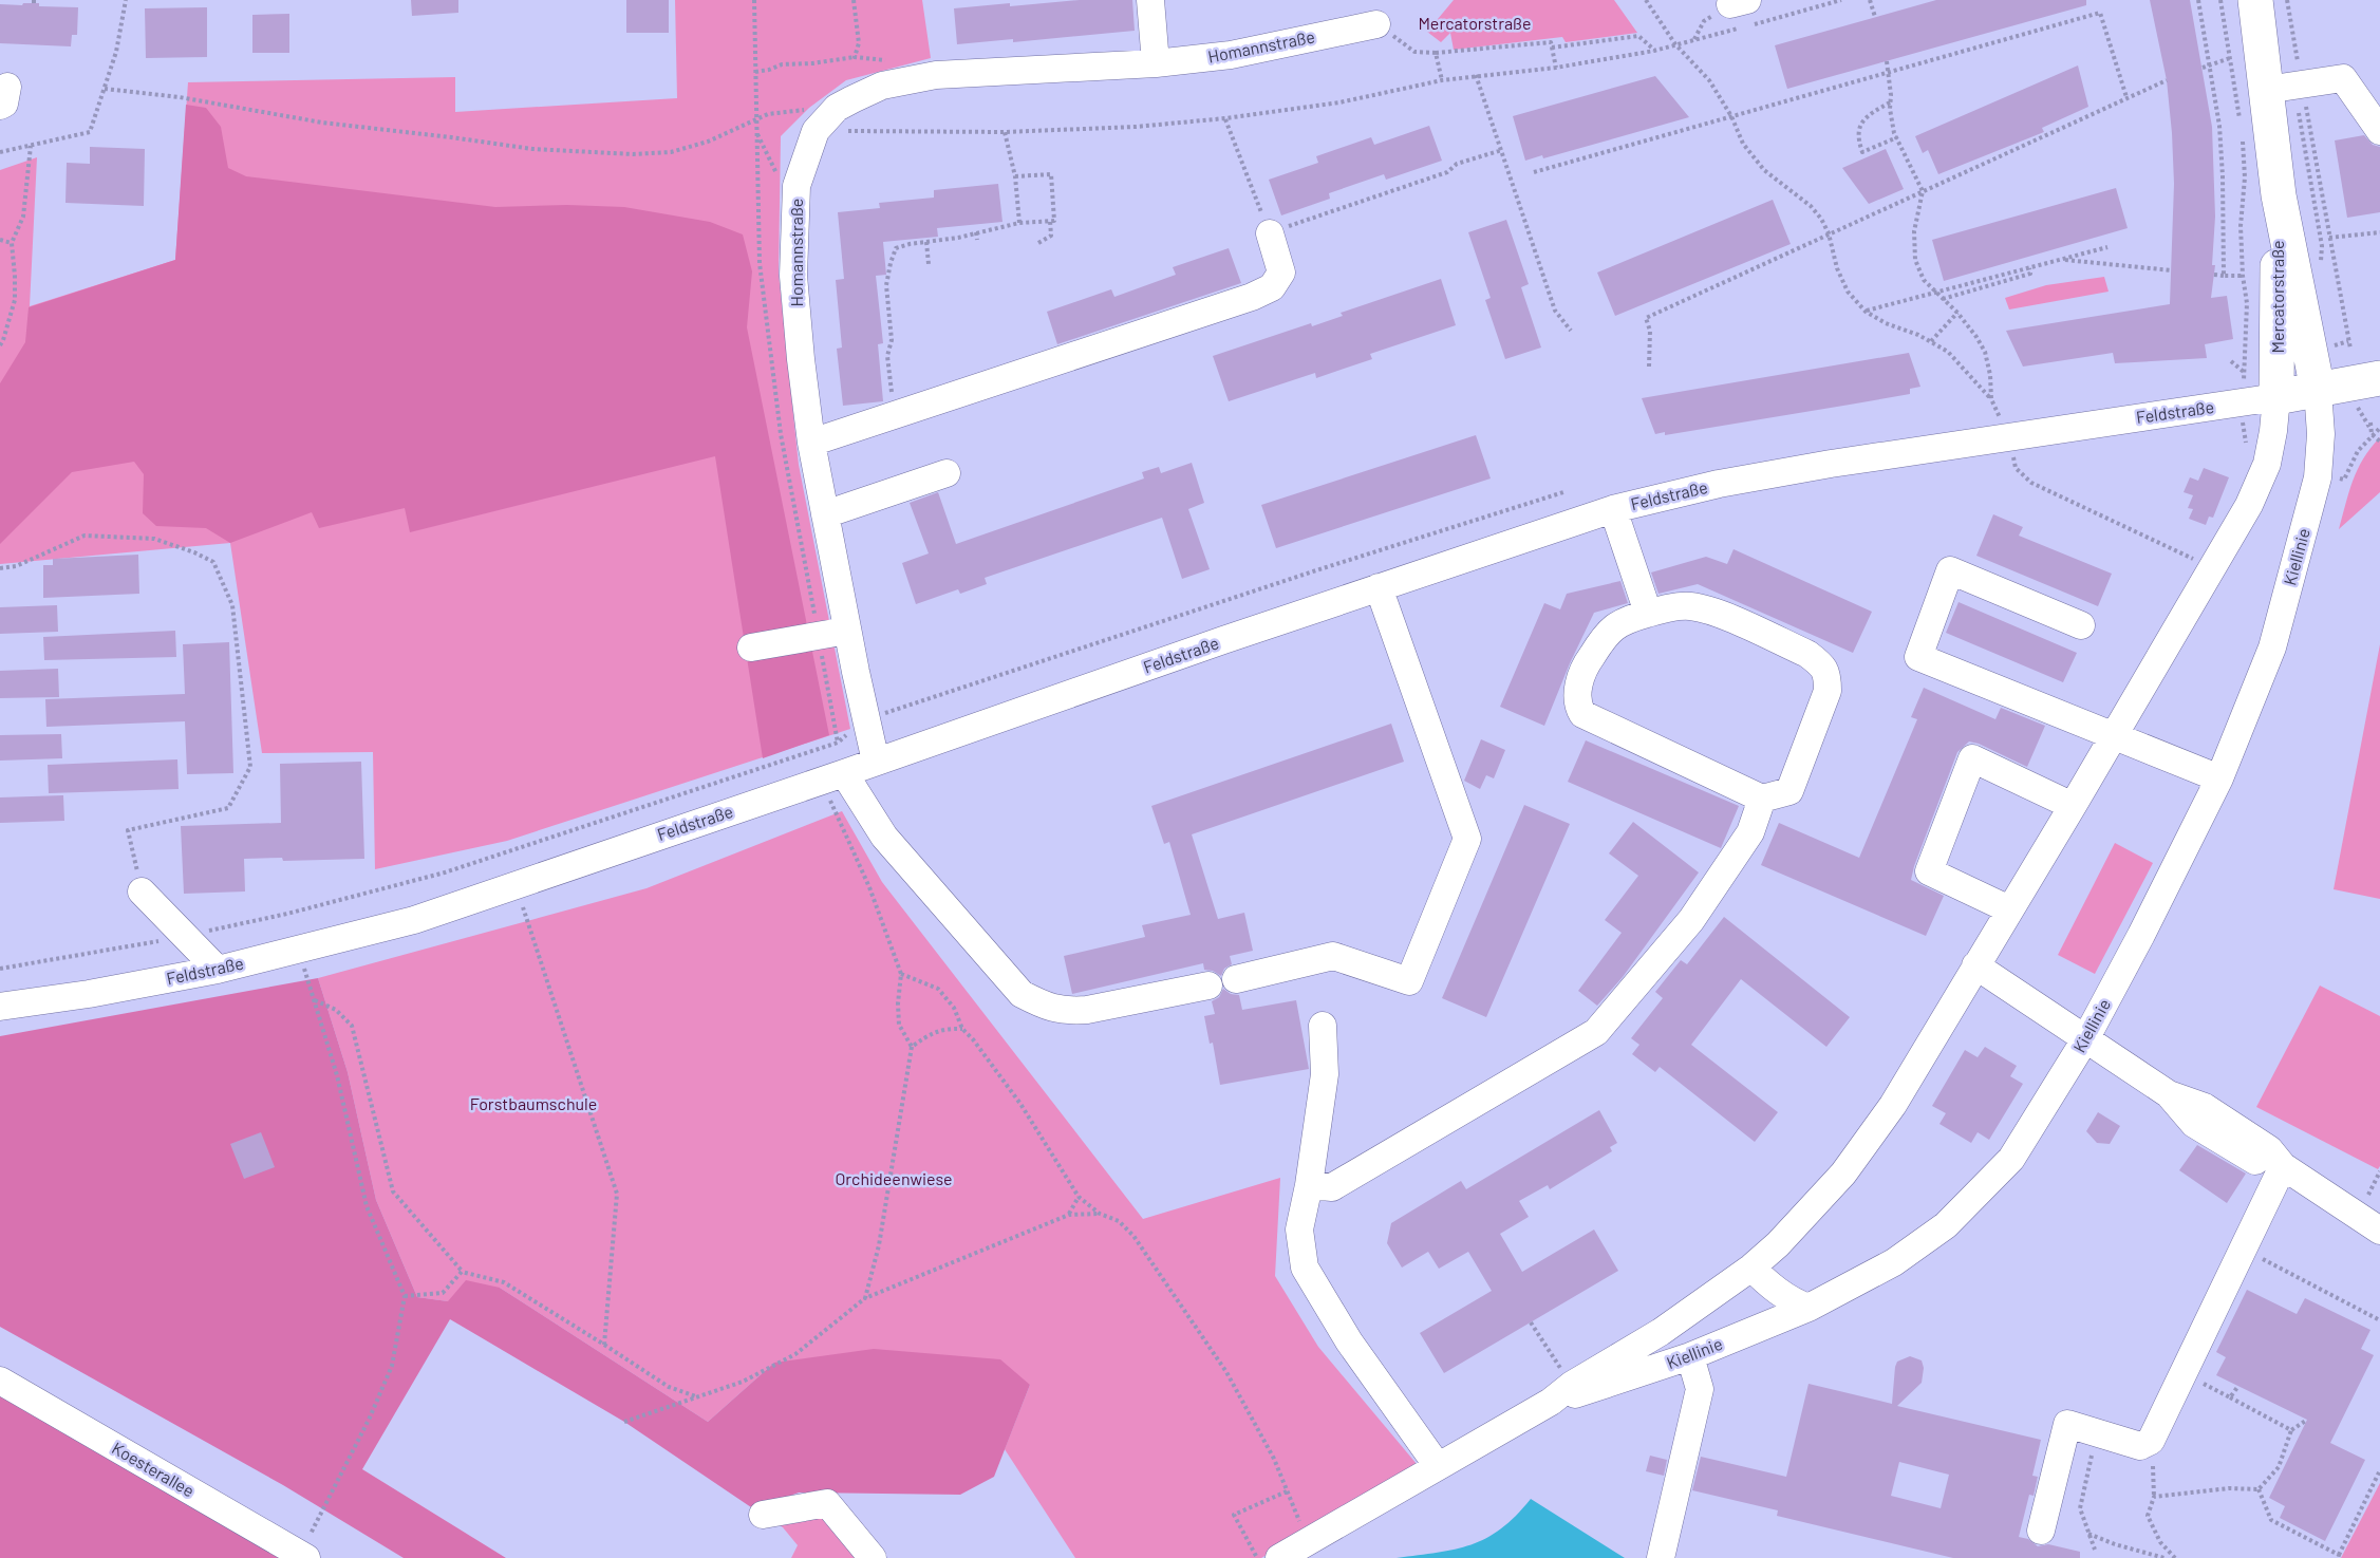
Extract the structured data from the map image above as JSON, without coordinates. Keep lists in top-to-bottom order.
{
  "streets": {
    "main road": ["Mercatorstraße", "Feldstraße"],
    "street": ["Homannstraße", "Kiellinie", "Koesterallee"]
  },
  "crossings": [
    ["Homannstraße", "Feldstraße"],
    ["Mercatorstraße", "Feldstraße"],
    ["Mercatorstraße", "Kiellinie"],
    ["Feldstraße", "Kiellinie"]
  ],
  "parks": ["Mercatorstraße", "Forstbaumschule", "Orchideenwiese"]
}
